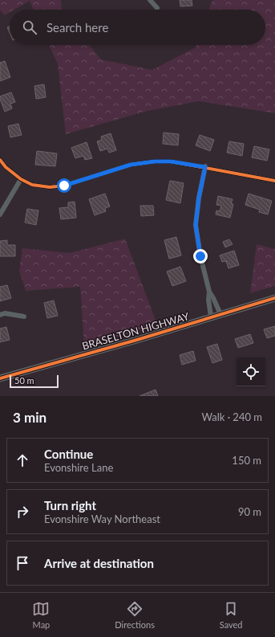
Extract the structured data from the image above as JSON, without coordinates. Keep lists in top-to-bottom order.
{
  "streets": {
    "main road": ["BRASELTON HIGHWAY"]
  },
  "scale_bar": "50 m",
  "page": {
    "search": "Search here",
    "scale": "50 m",
    "heading": ["3 min", "Walk · 240 m"],
    "list": [
      ["Continue", "Evonshire Lane", "150 m"],
      ["Turn right", "Evonshire Way Northeast", "90 m"],
      "Arrive at destination"
    ],
    "nav": ["Map", "Directions", "Saved"]
  }
}
